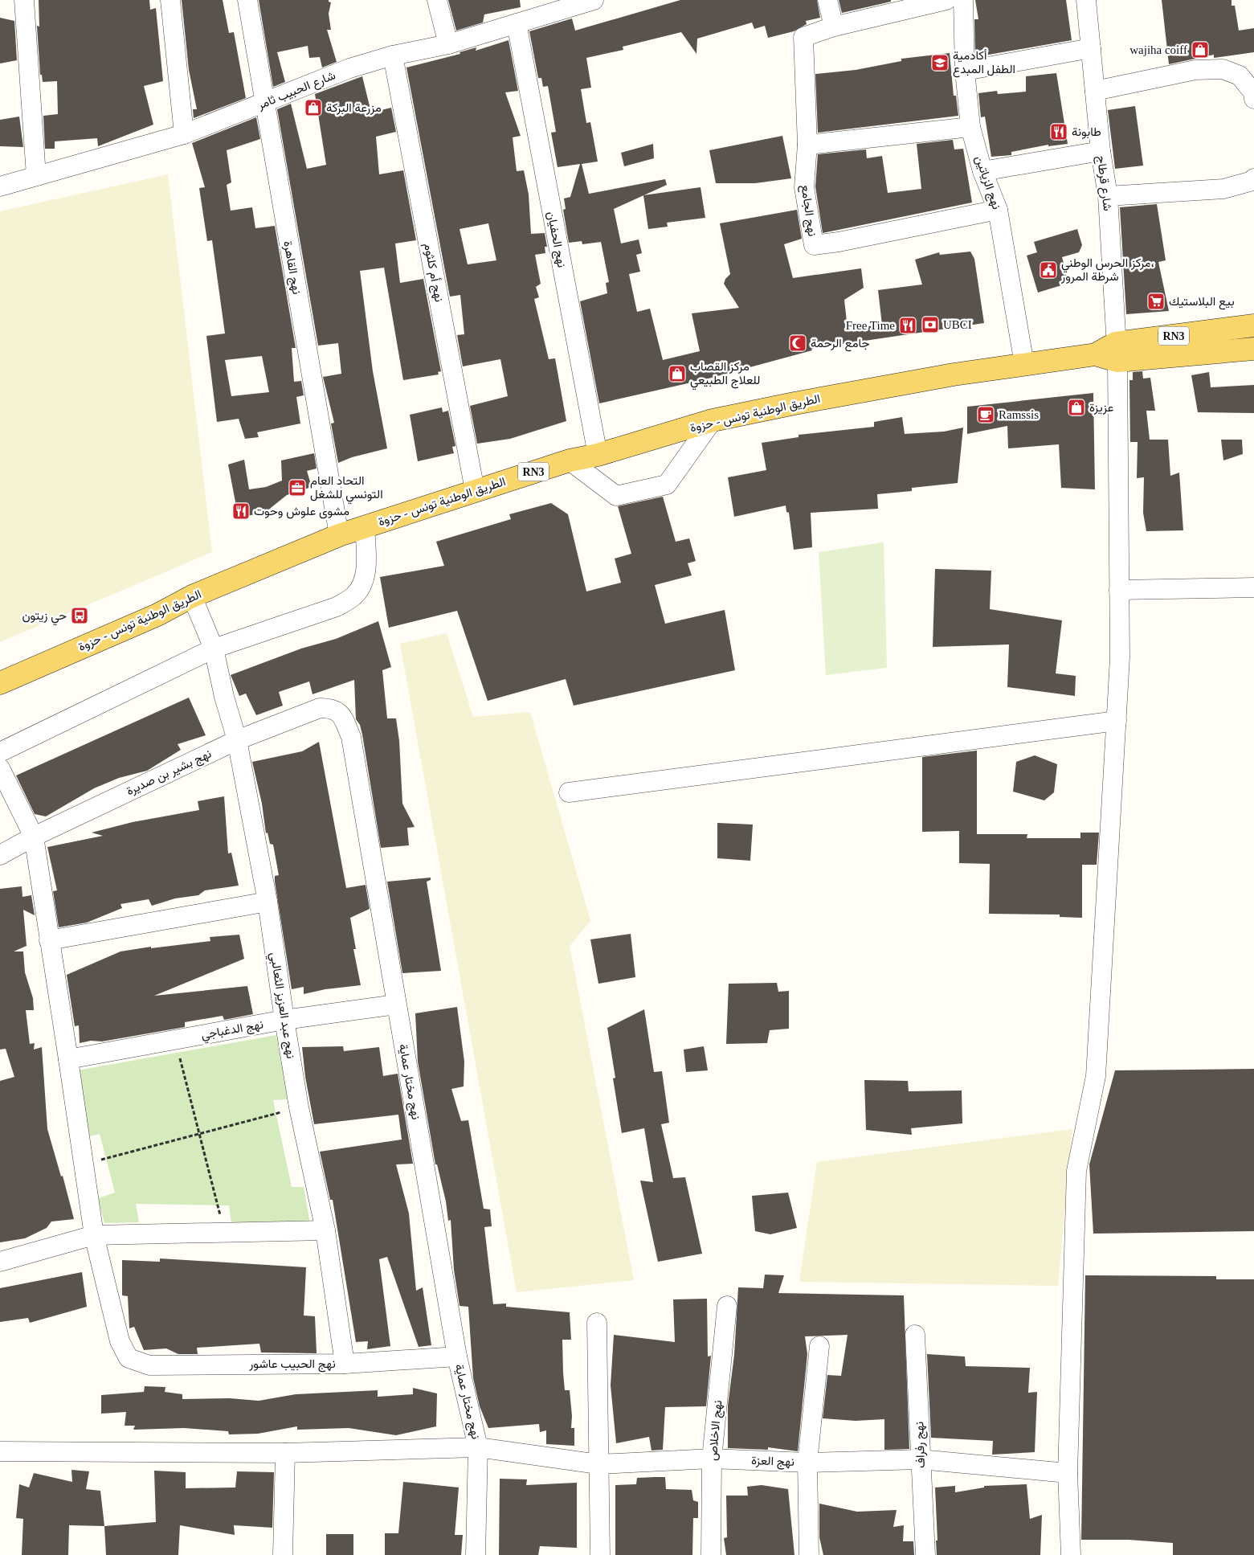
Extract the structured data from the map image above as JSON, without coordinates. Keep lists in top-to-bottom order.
{
  "streets": {
    "main road": ["RN3", "الطريق الوطنية تونس - حزوة"],
    "street": [
      "شارع الحبيب ثامر",
      "نهج الزياتين",
      "شارع قرطاج",
      "نهج الجامع",
      "نهج الحفيان",
      "نهج القاهرة",
      "نهج أم كلثوم",
      "نهج بشير بن صديرة",
      "نهج عبد العزيز الثعالبي",
      "نهج الدغباجي",
      "نهج مختار عماية",
      "نهج الحبيب عاشور",
      "نهج الاخلاص",
      "نهج رفراف",
      "نهج العزة"
    ]
  },
  "crossings": [
    ["شارع الحبيب ثامر", "نهج الحفيان"],
    ["شارع الحبيب ثامر", "نهج القاهرة"],
    ["شارع الحبيب ثامر", "نهج أم كلثوم"],
    ["نهج الزياتين", "نهج الجامع"],
    ["نهج الزياتين", "الطريق الوطنية تونس - حزوة"],
    ["شارع قرطاج", "الطريق الوطنية تونس - حزوة"],
    ["شارع قرطاج", "نهج العزة"],
    ["نهج الحفيان", "الطريق الوطنية تونس - حزوة"],
    ["نهج القاهرة", "الطريق الوطنية تونس - حزوة"],
    ["نهج أم كلثوم", "الطريق الوطنية تونس - حزوة"],
    ["الطريق الوطنية تونس - حزوة", "نهج عبد العزيز الثعالبي"],
    ["نهج بشير بن صديرة", "نهج عبد العزيز الثعالبي"],
    ["نهج بشير بن صديرة", "نهج مختار عماية"],
    ["نهج عبد العزيز الثعالبي", "نهج الدغباجي"],
    ["نهج عبد العزيز الثعالبي", "نهج الحبيب عاشور"],
    ["نهج الدغباجي", "نهج مختار عماية"],
    ["نهج مختار عماية", "نهج الحبيب عاشور"],
    ["نهج مختار عماية", "نهج العزة"],
    ["نهج الاخلاص", "نهج العزة"],
    ["نهج رفراف", "نهج العزة"]
  ],
  "places": {
    "shop": [
      "wajiha coiff",
      "مزرعة البركة",
      "مركز القصاب للعلاج الطبيعي",
      "عزيزة"
    ],
    "school or university": ["أكادمية الطفل المبدع"],
    "restaurant": ["طابونة", "Free Time", "مشوى علوش وحوت"],
    "public building": ["مركز الحرس الوطني، شرطة المرور"],
    "supermarket": ["بيع البلاستيك"],
    "bank": ["UBCI"],
    "mosque": ["جامع الرحمة"],
    "cafe": ["Ramssis"],
    "office": ["التحاد العام التونسي للشغل"],
    "bus stop": ["حي زيتون"]
  }
}
